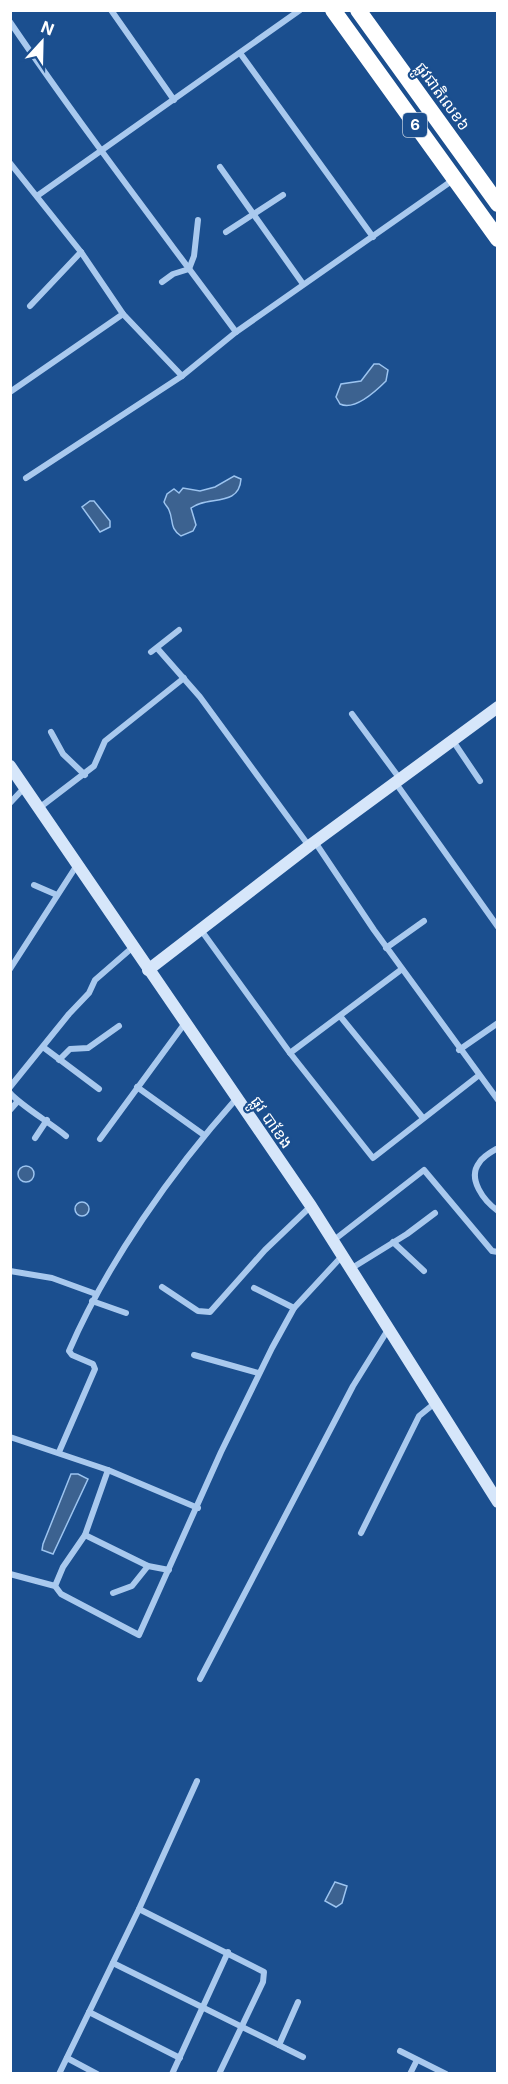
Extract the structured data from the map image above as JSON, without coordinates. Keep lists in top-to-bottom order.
{
  "streets": {
    "highway": ["ផ្លូវជាតិលេខ៦", "6"],
    "street": ["ផ្លូវ បាខែង"]
  },
  "north": "top"
}
